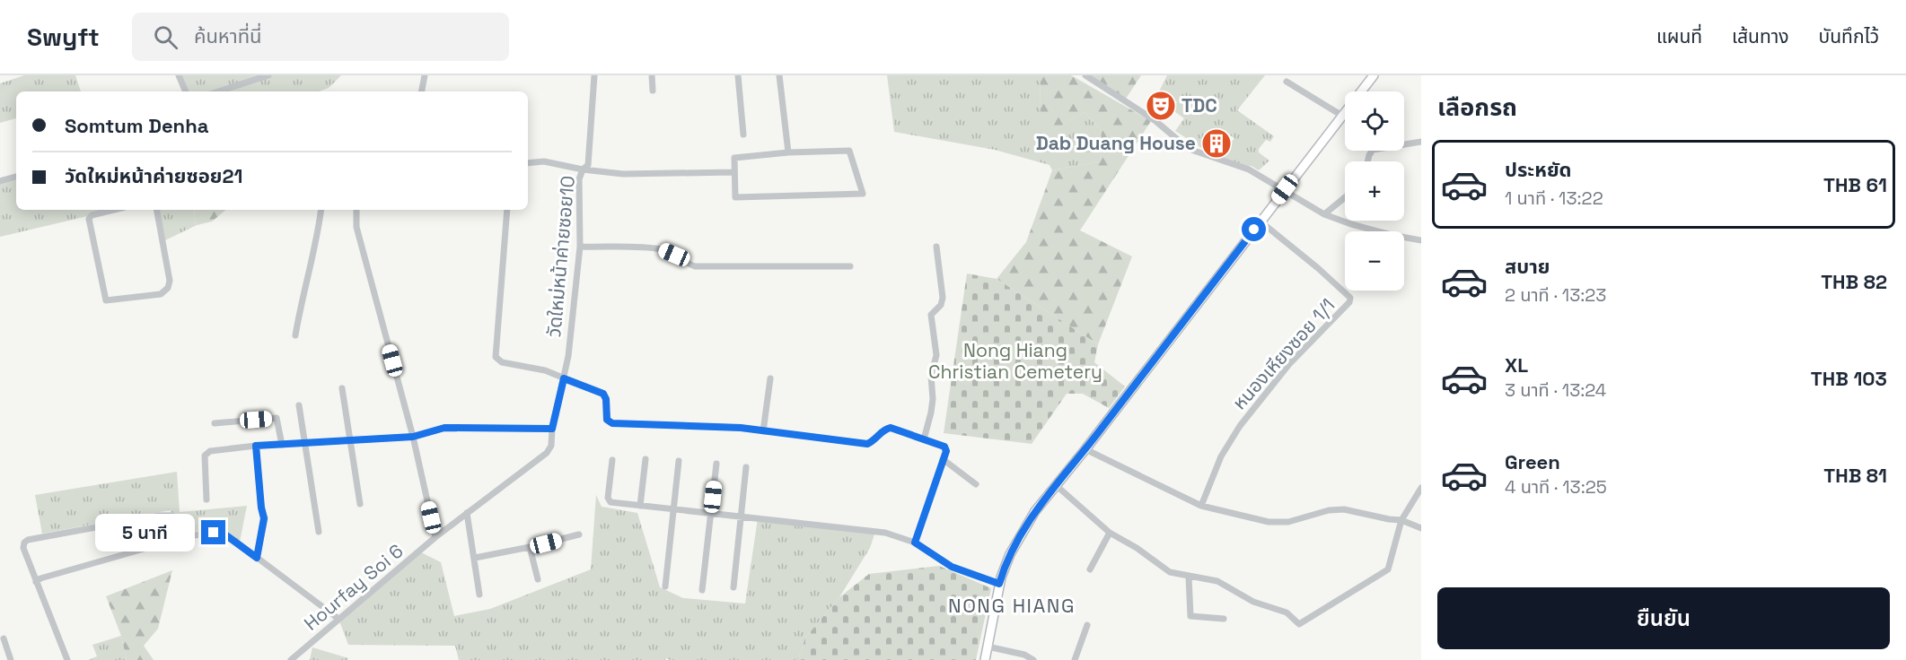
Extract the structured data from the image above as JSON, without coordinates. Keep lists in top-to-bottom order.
{
  "streets": {
    "street": ["วัดใหม่หน้าค่ายซอย10", "หนองเหียงซอย 1/1", "Hourfay Soi 6"]
  },
  "crossings": [
    ["วัดใหม่หน้าค่ายซอย10", "Hourfay Soi 6"]
  ],
  "districts": ["NONG HIANG"],
  "parks": ["Nong Hiang Christian Cemetery"],
  "places": {
    "theatre": ["TDC"],
    "building": ["Dab Duang House"]
  },
  "page": {
    "header": "Swyft",
    "search": "ค้นหาที่นี่",
    "nav": ["แผนที่", "เส้นทาง", "บันทึกไว้"],
    "heading": "เลือกรถ",
    "map_buttons": ["+", "−"],
    "banner": ["Somtum Denha", "วัดใหม่หน้าค่ายซอย21"],
    "list": [
      {
        "name": "ประหยัด",
        "note": "1 นาที · 13:22",
        "value": "THB 61"
      },
      {
        "name": "สบาย",
        "note": "2 นาที · 13:23",
        "value": "THB 82"
      },
      {
        "name": "XL",
        "note": "3 นาที · 13:24",
        "value": "THB 103"
      },
      {
        "name": "Green",
        "note": "4 นาที · 13:25",
        "value": "THB 81"
      }
    ],
    "bubble": "5 นาที",
    "buttons": "ยืนยัน"
  }
}
